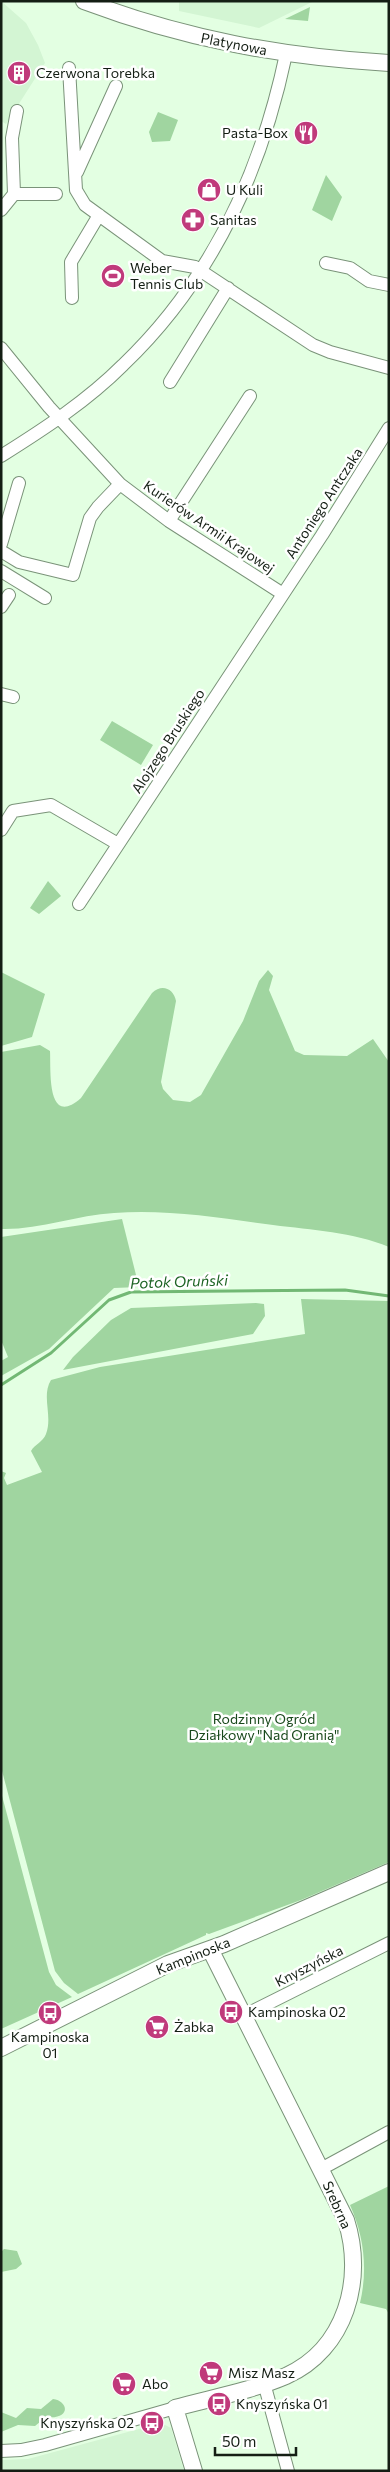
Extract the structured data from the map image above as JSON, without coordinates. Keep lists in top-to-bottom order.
{
  "streets": {
    "street": [
      "Platynowa",
      "Antoniego Antczaka",
      "Kurierów Armii Krajowej",
      "Alojzego Bruskiego",
      "Kampinoska",
      "Knyszyńska",
      "Srebrna"
    ]
  },
  "crossings": [
    ["Antoniego Antczaka", "Kurierów Armii Krajowej"],
    ["Antoniego Antczaka", "Alojzego Bruskiego"],
    ["Kurierów Armii Krajowej", "Alojzego Bruskiego"],
    ["Kampinoska", "Srebrna"],
    ["Knyszyńska", "Srebrna"]
  ],
  "water": ["Potok Oruński"],
  "parks": ["Rodzinny Ogród Działkowy \"Nad Oranią\""],
  "places": {
    "building": ["Czerwona Torebka"],
    "restaurant": ["Pasta-Box"],
    "shop": ["U Kuli"],
    "pharmacy": ["Sanitas"],
    "sports": ["Weber Tennis Club"],
    "bus stop": [
      "Kampinoska 02",
      "Kampinoska 01",
      "Knyszyńska 01",
      "Knyszyńska 02"
    ],
    "supermarket": ["Żabka", "Misz Masz", "Abo"]
  },
  "scale_bar": "50 m"
}
